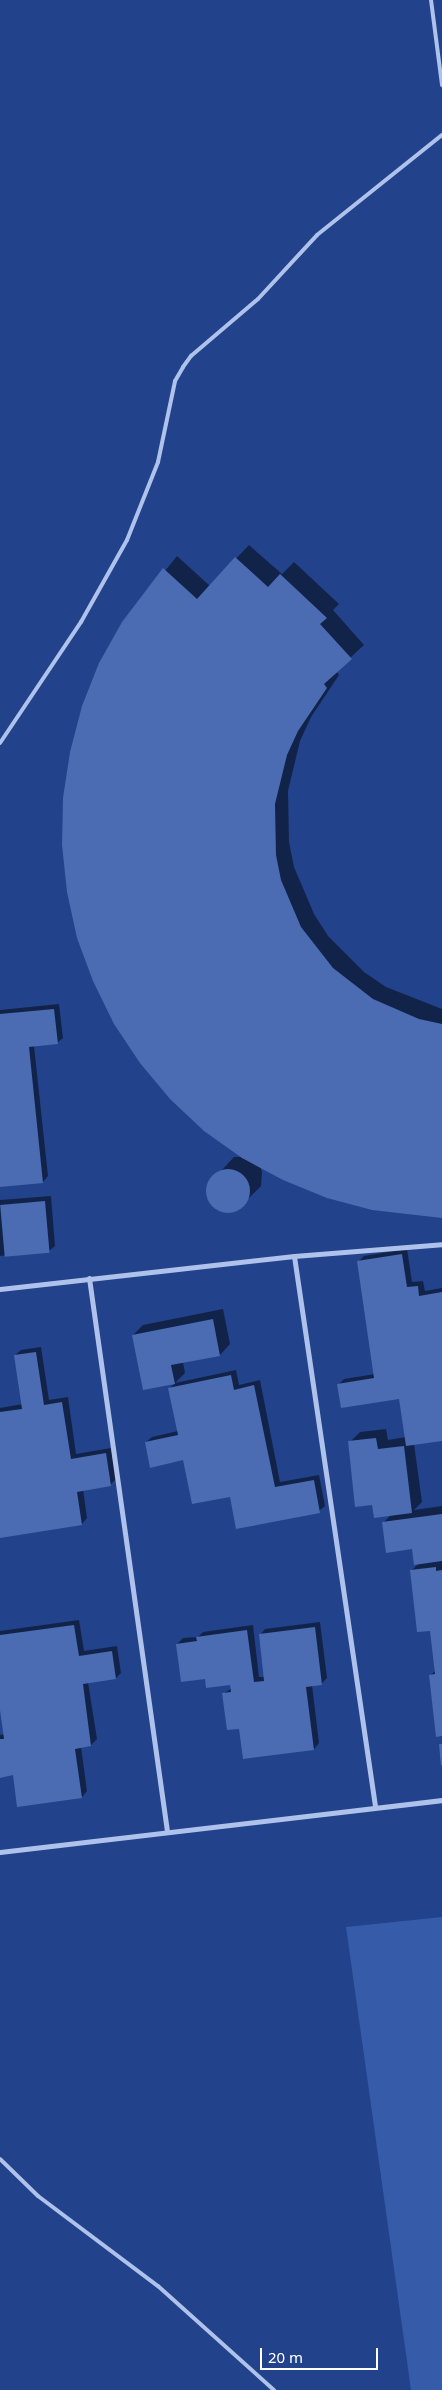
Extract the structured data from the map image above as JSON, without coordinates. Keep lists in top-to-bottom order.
{
  "scale_bar": "20 m"
}
